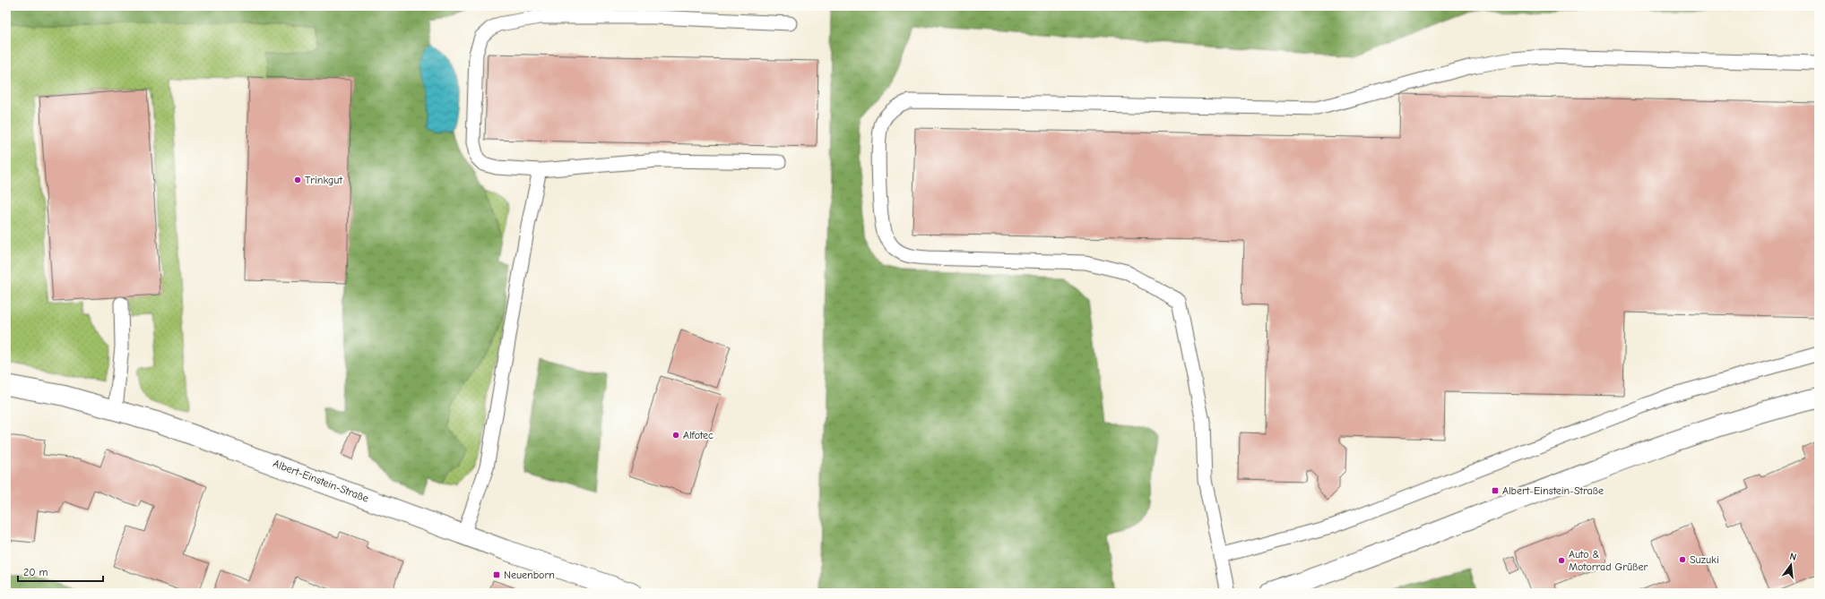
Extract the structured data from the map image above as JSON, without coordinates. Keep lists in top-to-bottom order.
{
  "streets": {
    "street": ["Albert-Einstein-Straße"]
  },
  "places": {
    "other": [
      "Trinkgut",
      "Alfotec",
      "Suzuki",
      "Auto & Motorrad Grüßer"
    ],
    "transit": ["Albert-Einstein-Straße", "Neuenborn"]
  },
  "scale_bar": "20 m",
  "north": "top"
}
